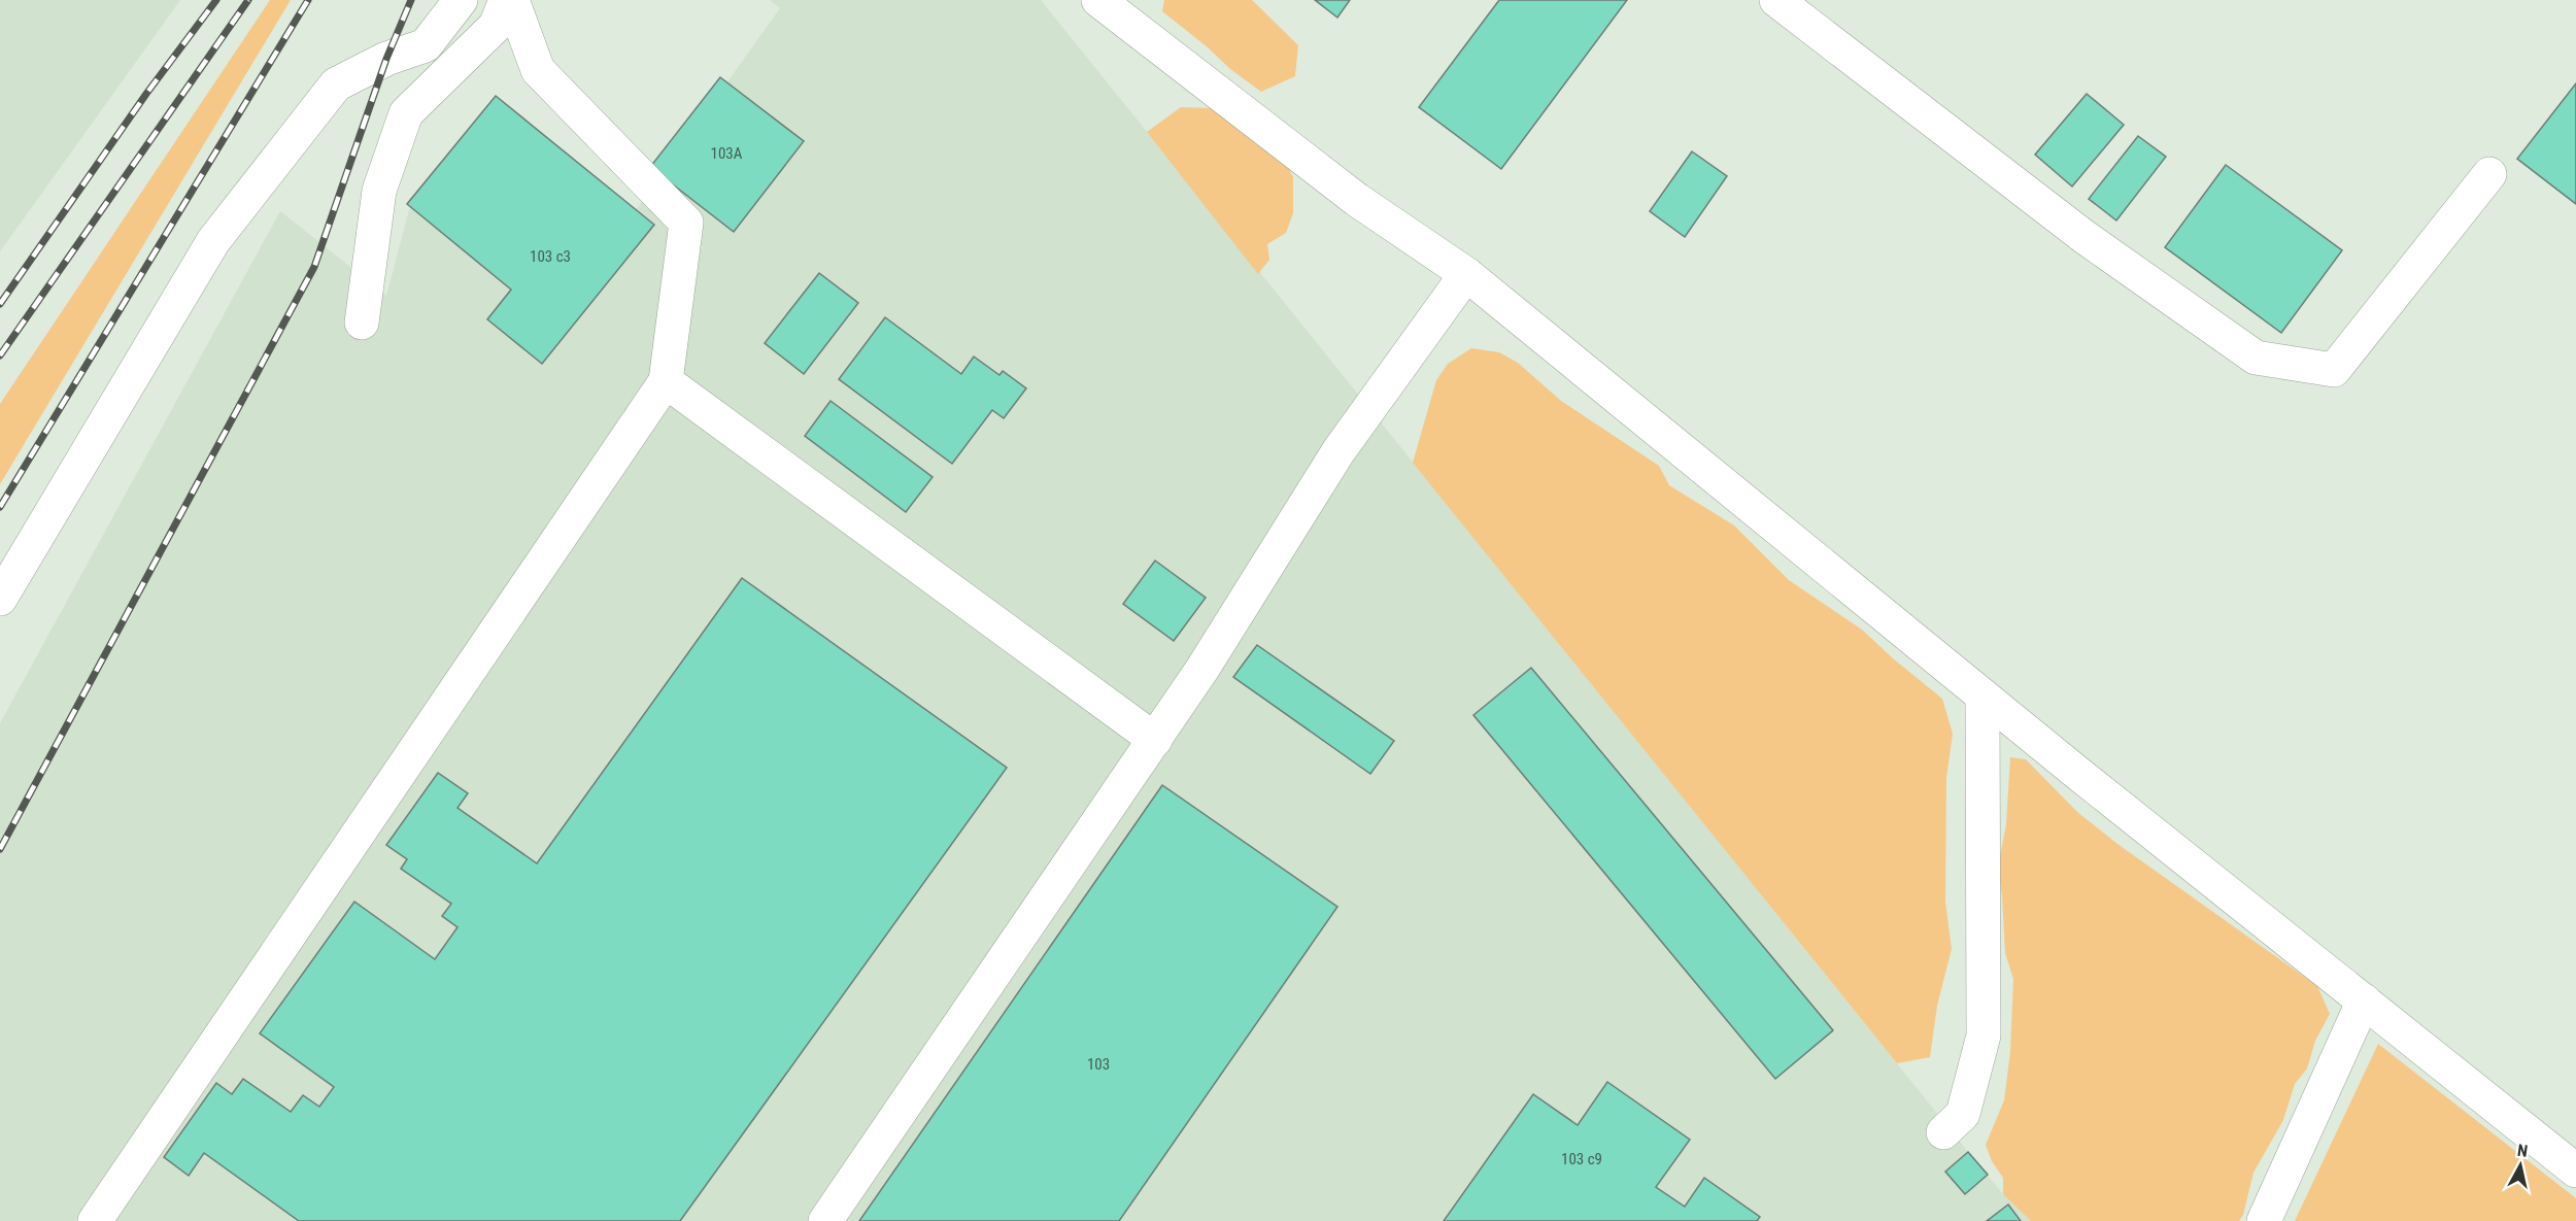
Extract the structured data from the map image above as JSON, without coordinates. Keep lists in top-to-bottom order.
{
  "house_numbers": [
    "103А",
    "103 с3",
    "103",
    "103 с9"
  ],
  "north": "top"
}
